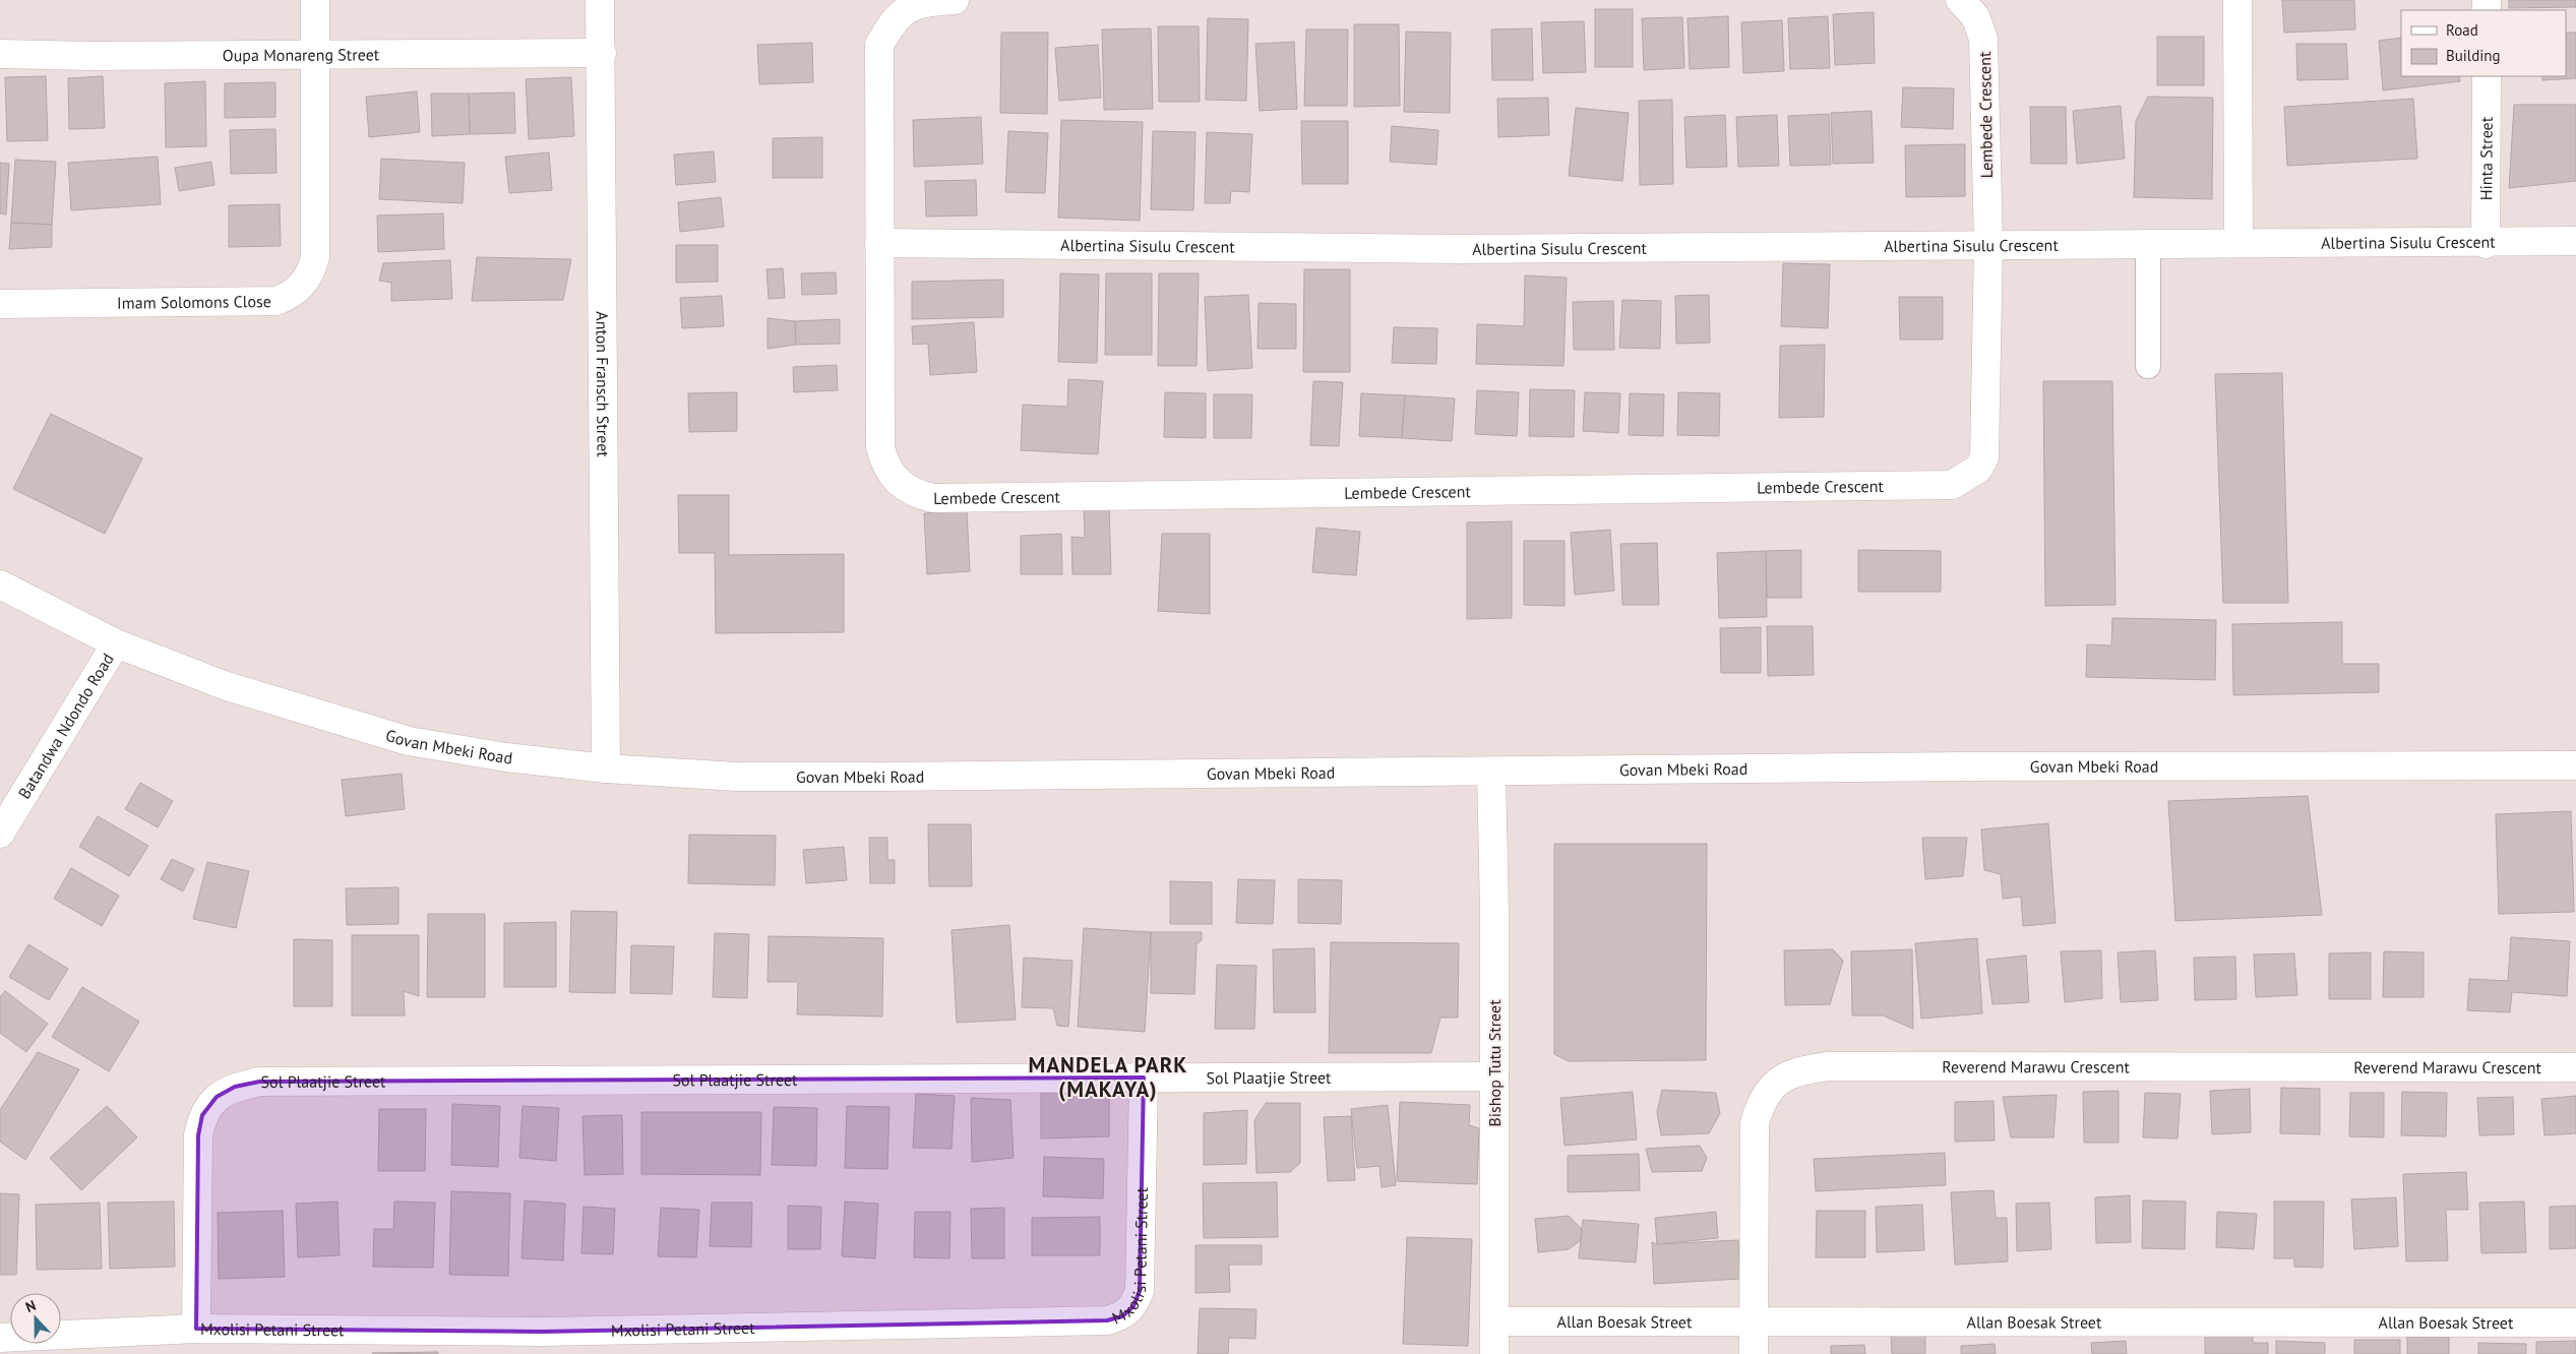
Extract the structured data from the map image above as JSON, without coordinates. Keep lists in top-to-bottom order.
{
  "streets": {
    "street": [
      "Oupa Monareng Street",
      "Lembede Crescent",
      "Hinta Street",
      "Albertina Sisulu Crescent",
      "Imam Solomons Close",
      "Anton Fransch Street",
      "Batandwa Ndondo Road",
      "Govan Mbeki Road",
      "Bishop Tutu Street",
      "Reverend Marawu Crescent",
      "Sol Plaatjie Street",
      "Mxolisi Petani Street",
      "Allan Boesak Street"
    ]
  },
  "crossings": [
    ["Oupa Monareng Street", "Imam Solomons Close"],
    ["Oupa Monareng Street", "Anton Fransch Street"],
    ["Lembede Crescent", "Albertina Sisulu Crescent"],
    ["Hinta Street", "Albertina Sisulu Crescent"],
    ["Anton Fransch Street", "Govan Mbeki Road"],
    ["Batandwa Ndondo Road", "Govan Mbeki Road"],
    ["Govan Mbeki Road", "Bishop Tutu Street"],
    ["Bishop Tutu Street", "Sol Plaatjie Street"],
    ["Bishop Tutu Street", "Allan Boesak Street"],
    ["Reverend Marawu Crescent", "Allan Boesak Street"],
    ["Sol Plaatjie Street", "Mxolisi Petani Street"]
  ],
  "districts": ["MANDELA PARK (MAKAYA)"],
  "legend": ["Road", "Building"],
  "north": "top"
}
